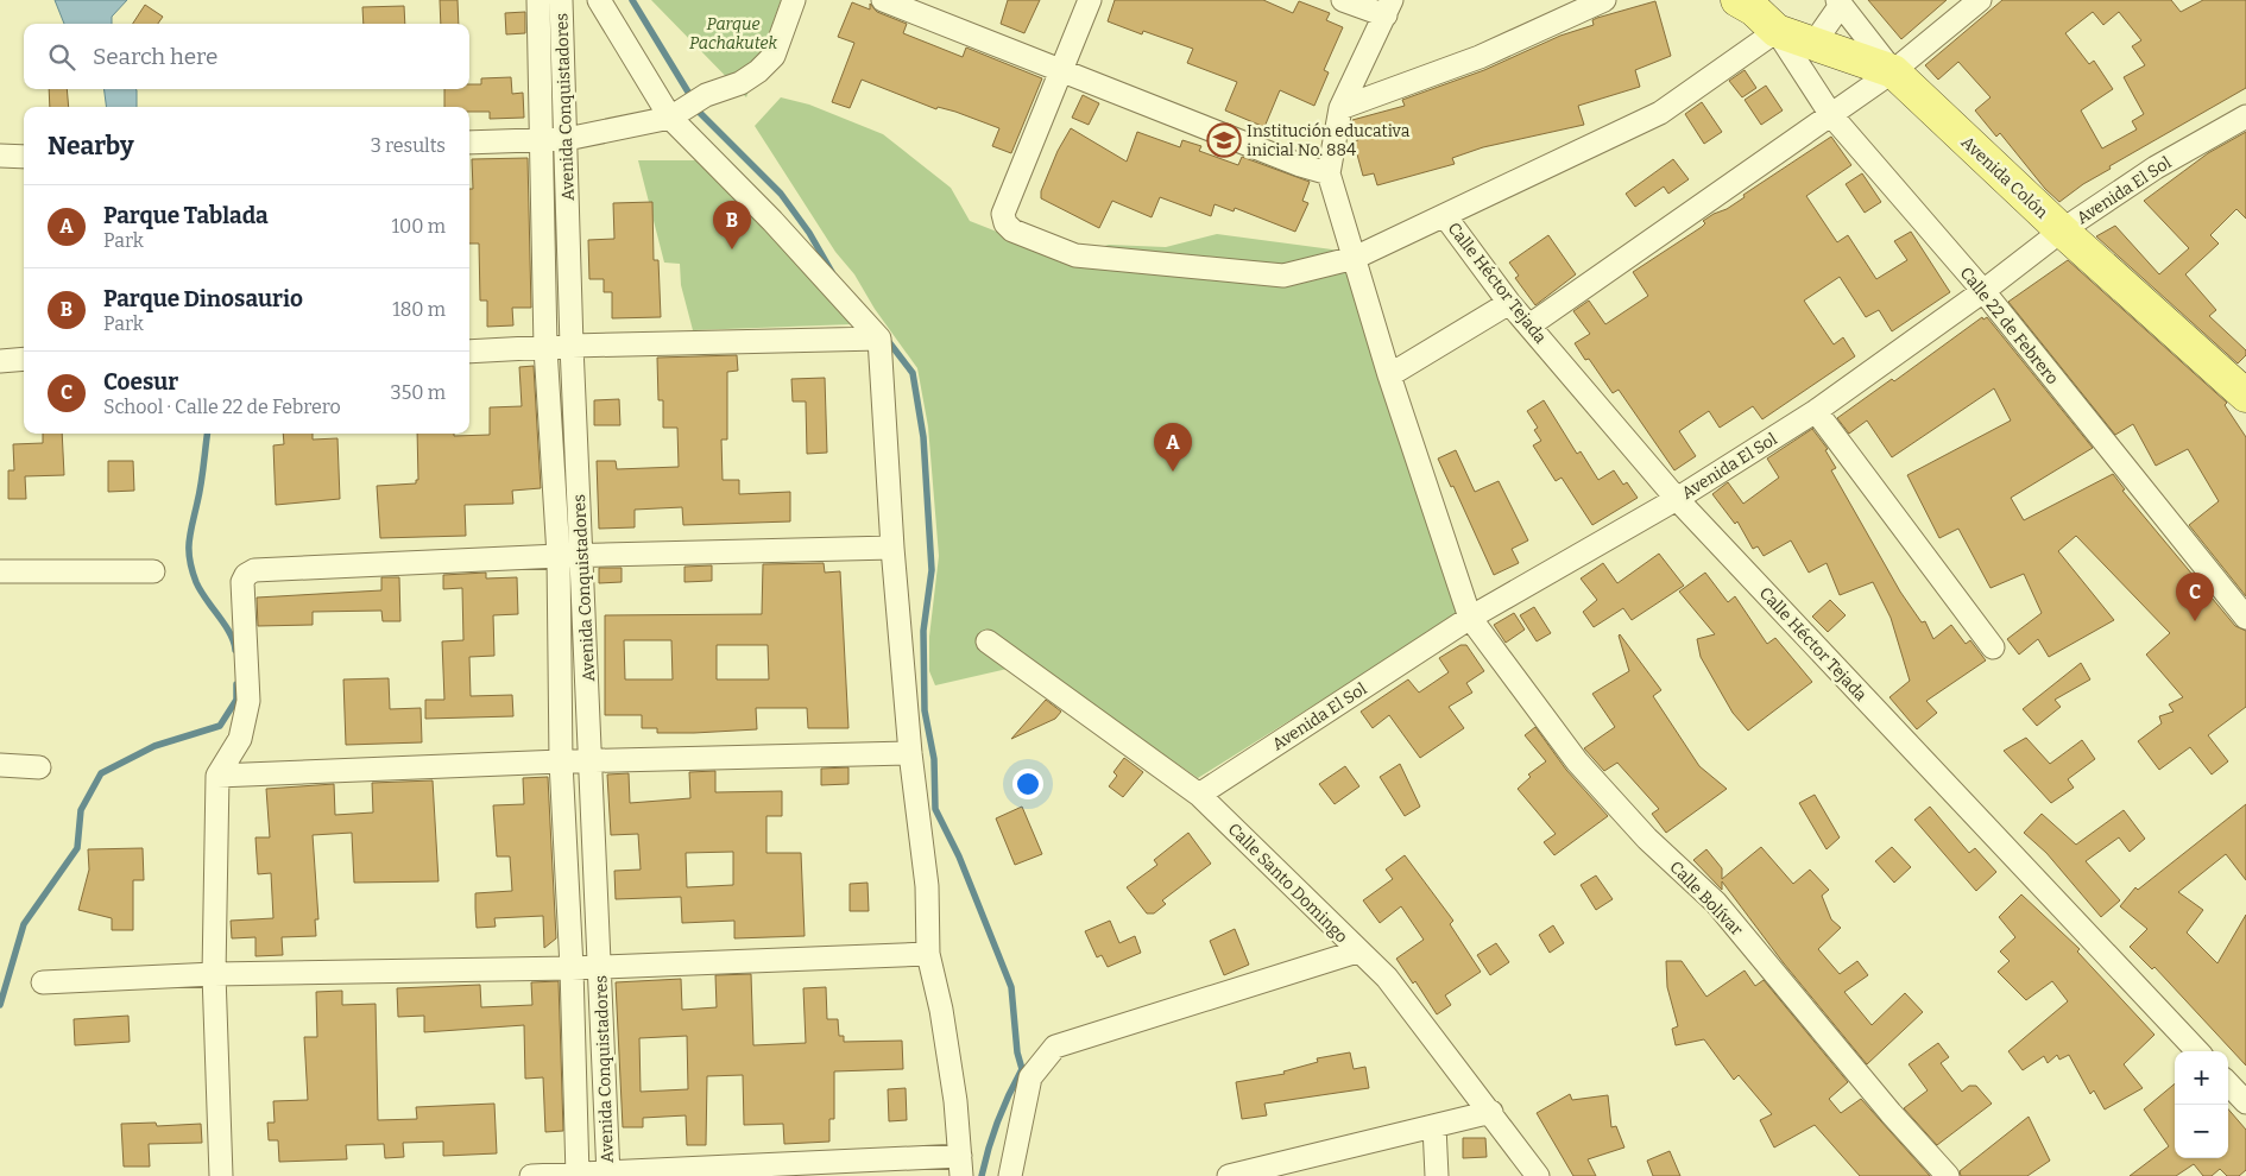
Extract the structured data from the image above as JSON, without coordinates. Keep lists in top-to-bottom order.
{
  "streets": {
    "main road": ["Avenida Colón"],
    "street": [
      "Avenida Conquistadores",
      "Avenida El Sol",
      "Calle Héctor Tejada",
      "Calle 22 de Febrero",
      "Calle Santo Domingo",
      "Calle Bolívar"
    ]
  },
  "crossings": [
    ["Avenida Colón", "Avenida El Sol"],
    ["Avenida Colón", "Calle 22 de Febrero"],
    ["Avenida El Sol", "Calle Héctor Tejada"],
    ["Avenida El Sol", "Calle 22 de Febrero"],
    ["Avenida El Sol", "Calle Santo Domingo"],
    ["Avenida El Sol", "Calle Bolívar"]
  ],
  "parks": ["Parque Pachakutek"],
  "places": {
    "school or university": ["Institución educativa inicial No. 884"]
  },
  "page": {
    "search": "Search here",
    "heading": ["Nearby", "3 results"],
    "list": [
      {
        "mark": "A",
        "name": "Parque Tablada",
        "note": "Park",
        "value": "100 m"
      },
      {
        "mark": "B",
        "name": "Parque Dinosaurio",
        "note": "Park",
        "value": "180 m"
      },
      {
        "mark": "C",
        "name": "Coesur",
        "note": "School · Calle 22 de Febrero",
        "value": "350 m"
      }
    ],
    "pins": ["B", "A", "C"],
    "map_buttons": ["+", "−"]
  }
}
